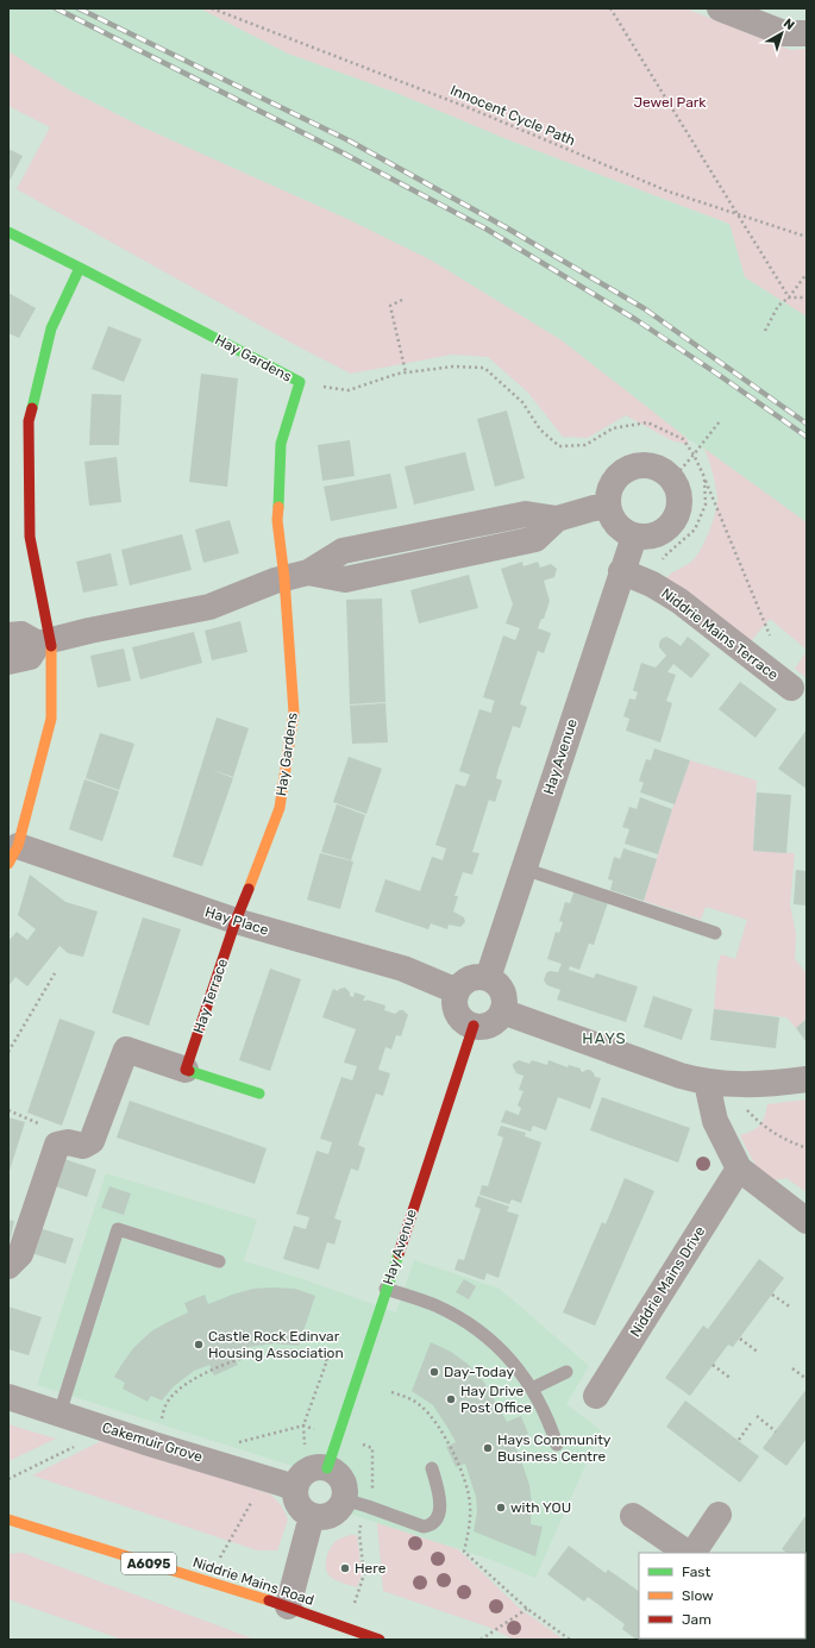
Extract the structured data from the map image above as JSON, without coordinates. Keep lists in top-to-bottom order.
{
  "streets": {
    "street": [
      "Hay Gardens",
      "Niddrie Mains Terrace",
      "Hay Avenue",
      "Hay Place",
      "Hay Terrace",
      "Niddrie Mains Drive",
      "Cakemuir Grove",
      "A6095",
      "Niddrie Mains Road"
    ],
    "path": ["Innocent Cycle Path"]
  },
  "crossings": [
    ["Hay Gardens", "Hay Place"],
    ["Hay Gardens", "Hay Terrace"],
    ["Niddrie Mains Terrace", "Hay Avenue"],
    ["Hay Avenue", "Hay Place"],
    ["Hay Avenue", "Cakemuir Grove"],
    ["Hay Place", "Hay Terrace"]
  ],
  "districts": ["HAYS"],
  "parks": ["Jewel Park"],
  "places": [
    "Castle Rock Edinvar Housing Association",
    "Day-Today",
    "Hay Drive Post Office",
    "Hays Community Business Centre",
    "with YOU",
    "Here"
  ],
  "legend": ["Fast", "Slow", "Jam"],
  "north": "top right"
}
